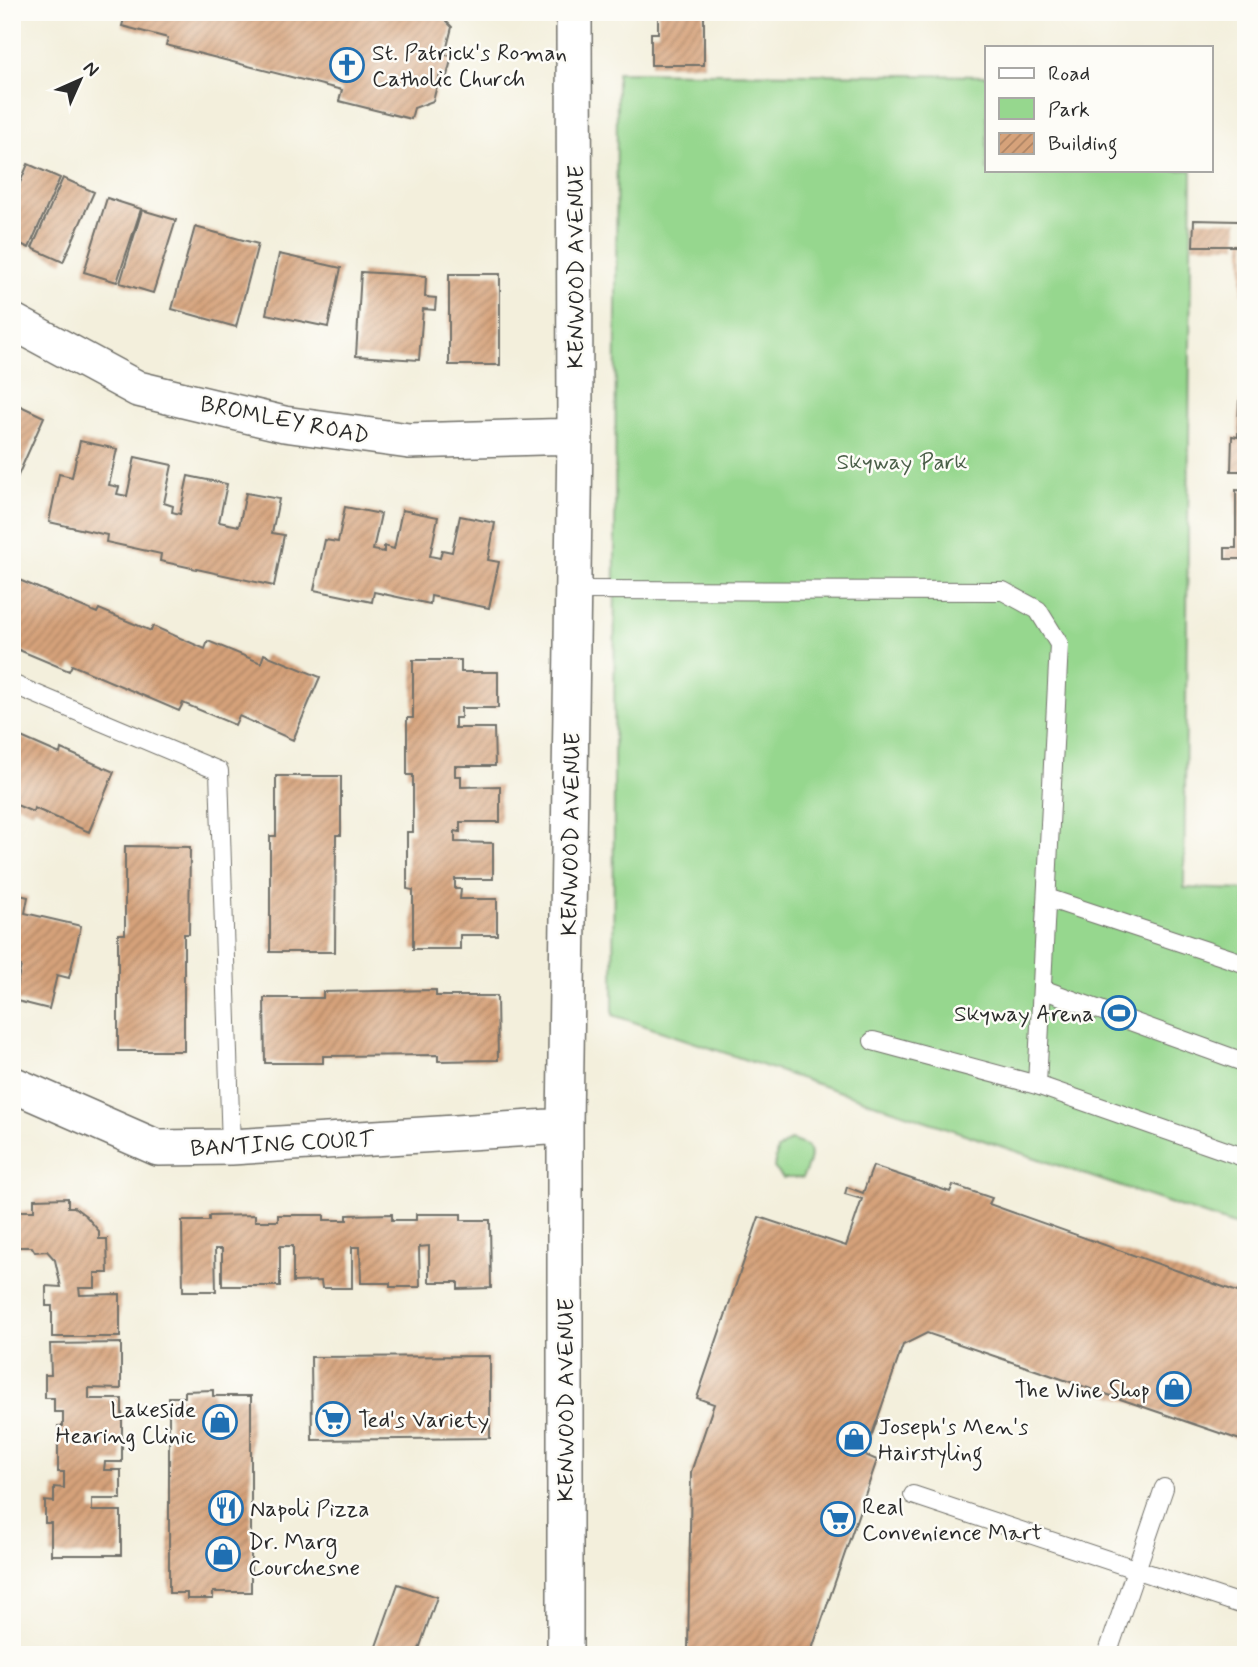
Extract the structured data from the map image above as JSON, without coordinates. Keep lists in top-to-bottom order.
{
  "streets": {
    "street": ["KENWOOD AVENUE", "BROMLEY ROAD", "BANTING COURT"]
  },
  "crossings": [
    ["KENWOOD AVENUE", "BROMLEY ROAD"],
    ["KENWOOD AVENUE", "BANTING COURT"]
  ],
  "parks": ["Skyway Park"],
  "places": {
    "church": ["St. Patrick's Roman Catholic Church"],
    "sports": ["Skyway Arena"],
    "shop": [
      "The Wine Shop",
      "Lakeside Hearing Clinic",
      "Joseph's Men's Hairstyling",
      "Dr. Marg Courchesne"
    ],
    "supermarket": ["Ted's Variety", "Real Convenience Mart"],
    "restaurant": ["Napoli Pizza"]
  },
  "legend": ["Road", "Park", "Building"],
  "north": "top right"
}
